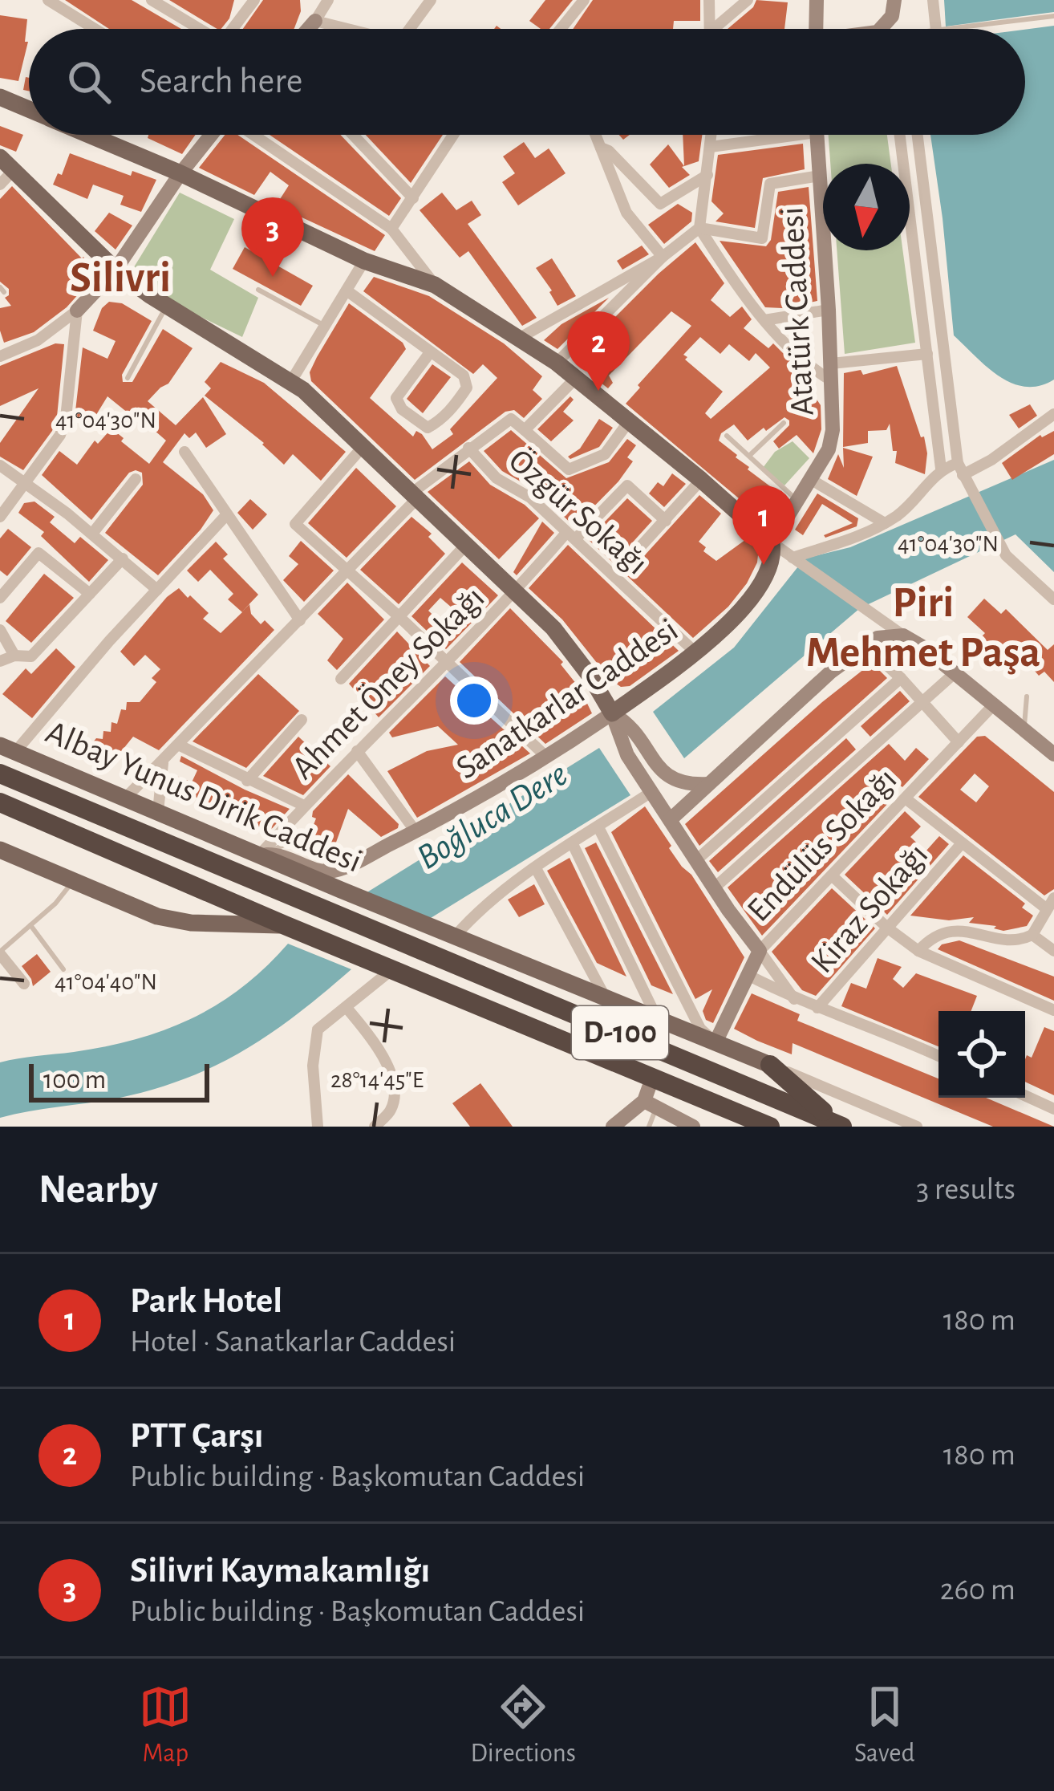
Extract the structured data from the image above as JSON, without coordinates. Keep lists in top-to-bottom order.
{
  "streets": {
    "highway": ["D-100"],
    "main road": [
      "Atatürk Caddesi",
      "Sanatkarlar Caddesi",
      "Albay Yunus Dirik Caddesi",
      "Endülüs Sokağı"
    ],
    "street": ["Özgür Sokağı", "Ahmet Öney Sokağı", "Kiraz Sokağı"]
  },
  "crossings": [
    ["Atatürk Caddesi", "Sanatkarlar Caddesi"],
    ["Özgür Sokağı", "Ahmet Öney Sokağı"],
    ["Özgür Sokağı", "Sanatkarlar Caddesi"],
    ["Ahmet Öney Sokağı", "Sanatkarlar Caddesi"],
    ["Ahmet Öney Sokağı", "Albay Yunus Dirik Caddesi"],
    ["Sanatkarlar Caddesi", "Albay Yunus Dirik Caddesi"],
    ["Albay Yunus Dirik Caddesi", "Endülüs Sokağı"]
  ],
  "districts": ["Silivri", "Piri Mehmet Paşa"],
  "water": ["Boğluca Dere"],
  "scale_bar": "100 m",
  "north": "bottom",
  "page": {
    "search": "Search here",
    "pins": ["3", "2", "1"],
    "scale": "100 m",
    "heading": ["Nearby", "3 results"],
    "list": [
      {
        "mark": "1",
        "name": "Park Hotel",
        "note": "Hotel · Sanatkarlar Caddesi",
        "value": "180 m"
      },
      {
        "mark": "2",
        "name": "PTT Çarşı",
        "note": "Public building · Başkomutan Caddesi",
        "value": "180 m"
      },
      {
        "mark": "3",
        "name": "Silivri Kaymakamlığı",
        "note": "Public building · Başkomutan Caddesi",
        "value": "260 m"
      }
    ],
    "nav": ["Map", "Directions", "Saved"]
  },
  "coordinates": ["41°04'30\"N", "41°04'40\"N", "28°14'45\"E"]
}
